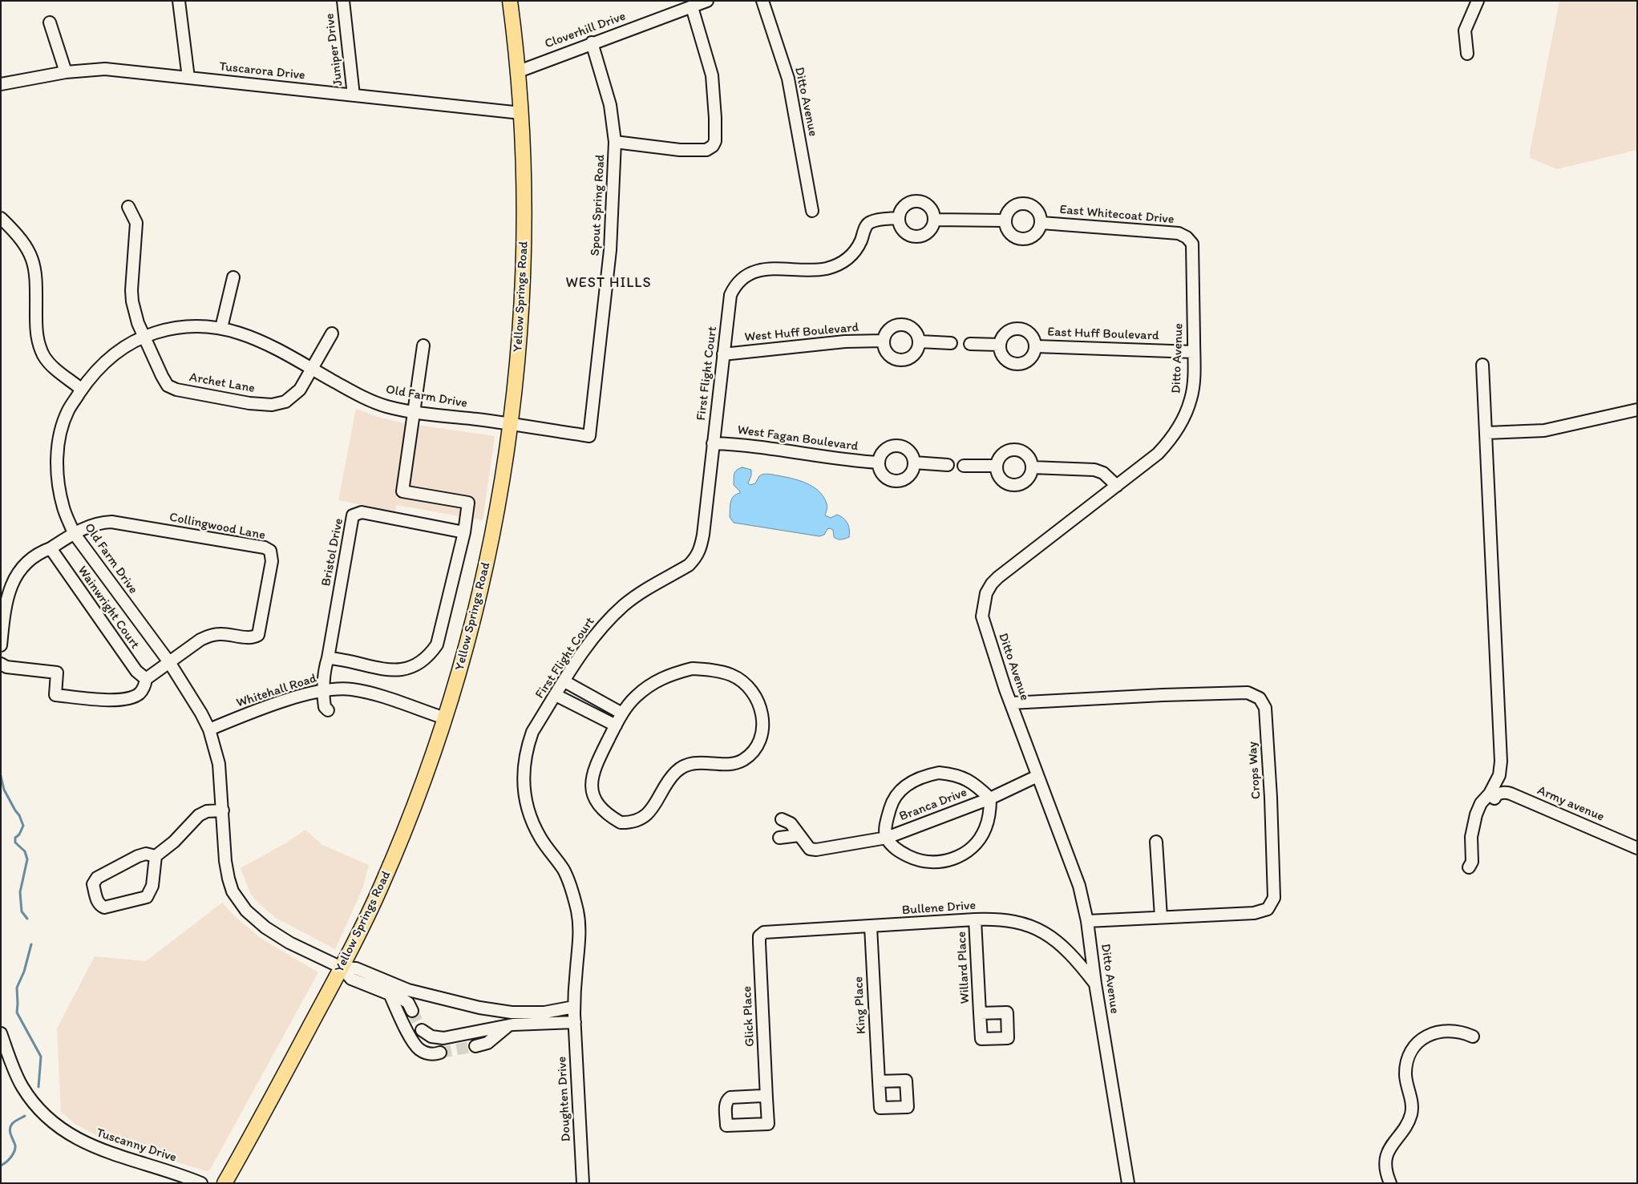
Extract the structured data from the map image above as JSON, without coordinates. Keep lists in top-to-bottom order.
{
  "streets": {
    "main road": ["Yellow Springs Road"],
    "street": [
      "Cloverhill Drive",
      "Juniper Drive",
      "Tuscarora Drive",
      "Ditto Avenue",
      "Spout Spring Road",
      "East Whitecoat Drive",
      "West Huff Boulevard",
      "East Huff Boulevard",
      "First Flight Court",
      "Archet Lane",
      "Old Farm Drive",
      "West Fagan Boulevard",
      "Collingwood Lane",
      "Bristol Drive",
      "Wainwright Court",
      "Whitehall Road",
      "Crops Way",
      "Army avenue",
      "Branca Drive",
      "Bullene Drive",
      "Willard Place",
      "King Place",
      "Glick Place",
      "Doughten Drive",
      "Tuscanny Drive"
    ]
  },
  "crossings": [
    ["Cloverhill Drive", "Spout Spring Road"],
    ["Cloverhill Drive", "Yellow Springs Road"],
    ["Juniper Drive", "Tuscarora Drive"],
    ["Tuscarora Drive", "Yellow Springs Road"],
    ["Ditto Avenue", "East Whitecoat Drive"],
    ["Ditto Avenue", "East Huff Boulevard"],
    ["Ditto Avenue", "Crops Way"],
    ["Ditto Avenue", "Branca Drive"],
    ["Ditto Avenue", "Bullene Drive"],
    ["Spout Spring Road", "Yellow Springs Road"],
    ["Spout Spring Road", "Old Farm Drive"],
    ["Yellow Springs Road", "Old Farm Drive"],
    ["Yellow Springs Road", "Whitehall Road"],
    ["West Huff Boulevard", "First Flight Court"],
    ["First Flight Court", "West Fagan Boulevard"],
    ["First Flight Court", "Doughten Drive"],
    ["Archet Lane", "Old Farm Drive"],
    ["Old Farm Drive", "Collingwood Lane"],
    ["Old Farm Drive", "Whitehall Road"],
    ["Bristol Drive", "Whitehall Road"],
    ["Bullene Drive", "Willard Place"],
    ["Bullene Drive", "King Place"],
    ["Bullene Drive", "Glick Place"]
  ],
  "districts": ["WEST HILLS"]
}
